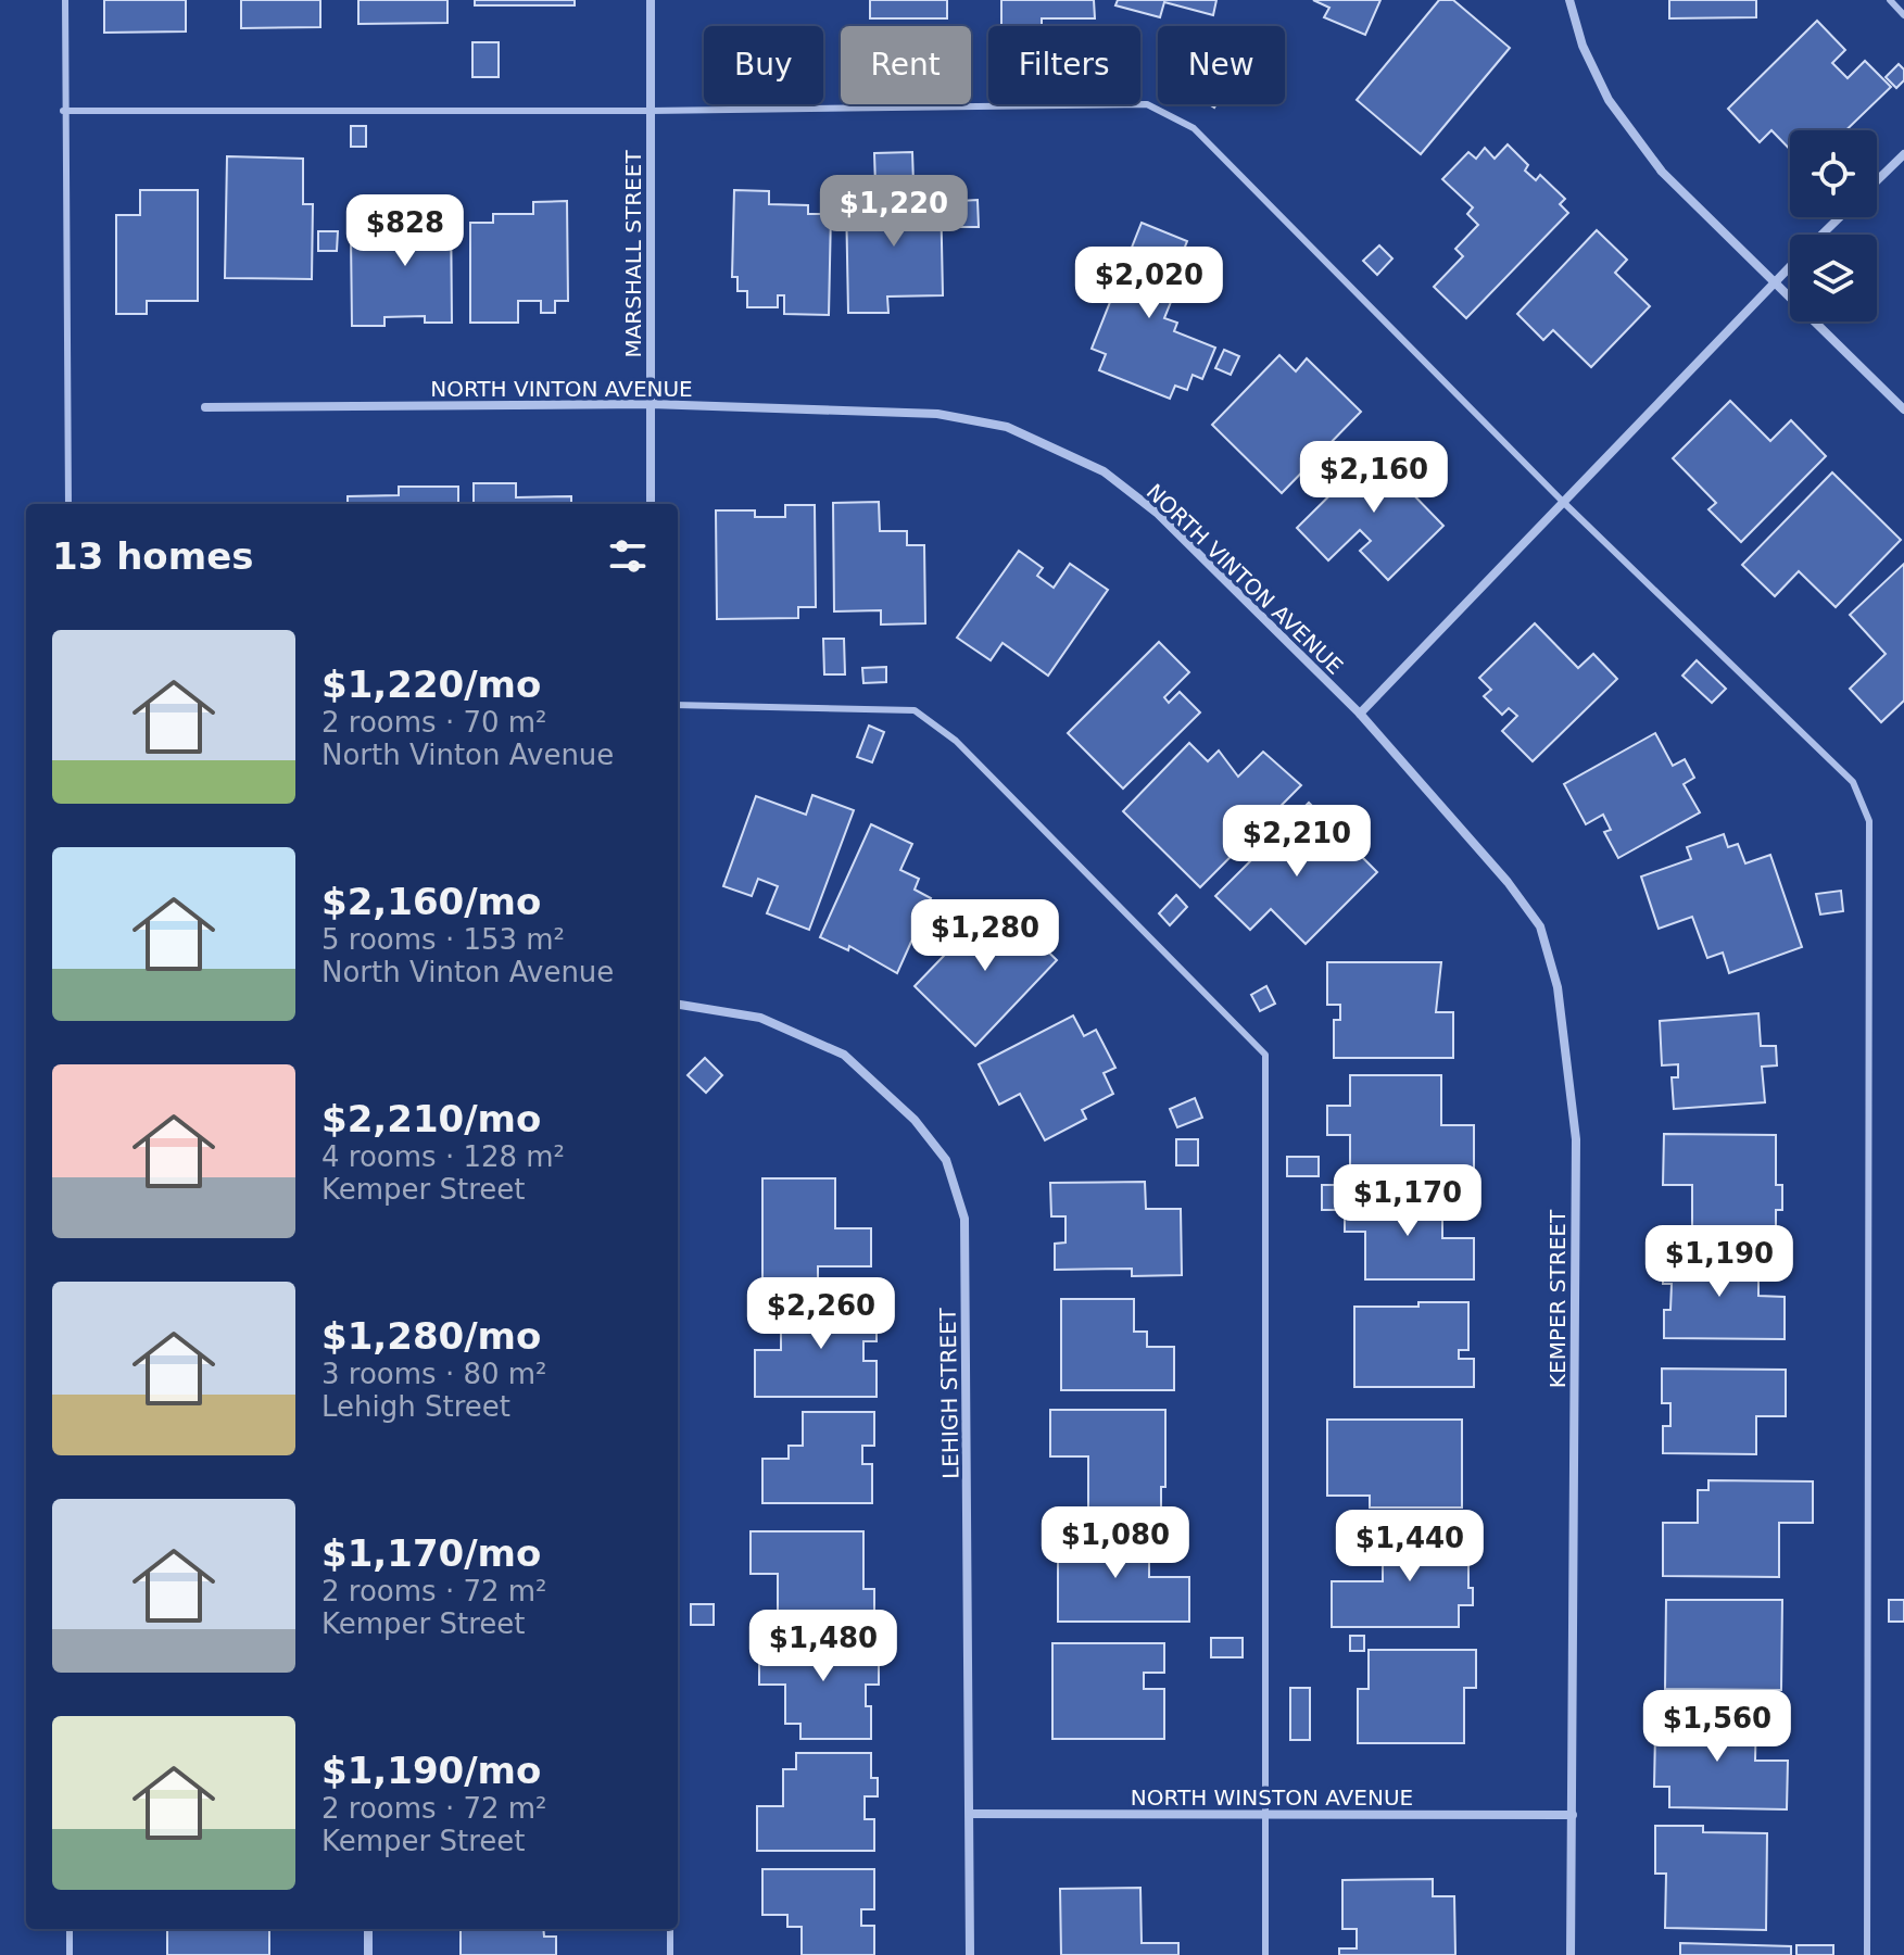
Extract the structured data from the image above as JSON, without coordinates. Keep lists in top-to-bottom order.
{
  "streets": {
    "street": [
      "MARSHALL STREET",
      "NORTH VINTON AVENUE",
      "KEMPER STREET",
      "LEHIGH STREET",
      "NORTH WINSTON AVENUE"
    ]
  },
  "crossings": [
    ["MARSHALL STREET", "NORTH VINTON AVENUE"],
    ["NORTH VINTON AVENUE", "KEMPER STREET"],
    ["KEMPER STREET", "NORTH WINSTON AVENUE"],
    ["LEHIGH STREET", "NORTH WINSTON AVENUE"]
  ],
  "page": {
    "chip": [
      "Buy",
      "Rent",
      "Filters",
      "New"
    ],
    "price": [
      "$1,220",
      "$828",
      "$2,020",
      "$2,160",
      "$2,210",
      "$1,280",
      "$1,170",
      "$1,190",
      "$2,260",
      "$1,080",
      "$1,440",
      "$1,480",
      "$1,560"
    ],
    "heading": "13 homes",
    "list": [
      {
        "name": "$1,220/mo",
        "note": "2 rooms · 70 m² · North Vinton Avenue"
      },
      {
        "name": "$2,160/mo",
        "note": "5 rooms · 153 m² · North Vinton Avenue"
      },
      {
        "name": "$2,210/mo",
        "note": "4 rooms · 128 m² · Kemper Street"
      },
      {
        "name": "$1,280/mo",
        "note": "3 rooms · 80 m² · Lehigh Street"
      },
      {
        "name": "$1,170/mo",
        "note": "2 rooms · 72 m² · Kemper Street"
      },
      {
        "name": "$1,190/mo",
        "note": "2 rooms · 72 m² · Kemper Street"
      }
    ]
  }
}
